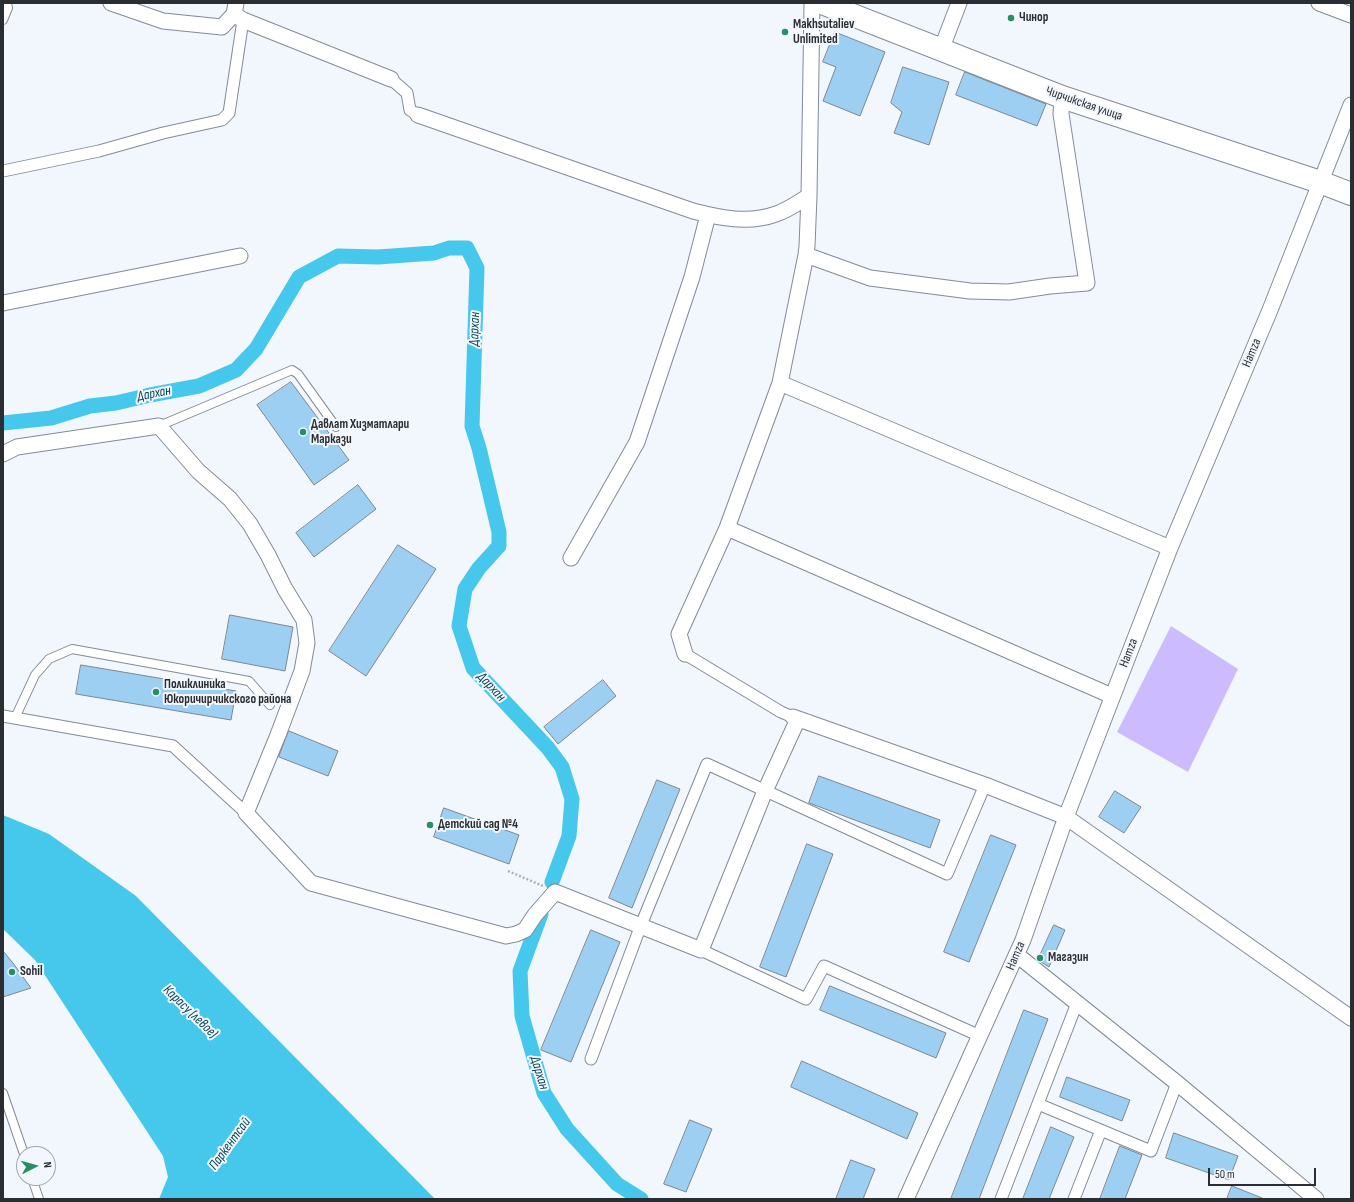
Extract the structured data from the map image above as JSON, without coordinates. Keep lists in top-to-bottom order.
{
  "streets": {
    "main road": ["Чирчикская улица"],
    "street": ["Hamza"]
  },
  "crossings": [
    ["Чирчикская улица", "Hamza"]
  ],
  "water": ["Дархан", "Карасу (левое)", "Паркентсай"],
  "places": [
    "Чинор",
    "Makhsutaliev Unlimited",
    "Давлат Хизматлари Маркази",
    "Поликлиника Юкоричирчикского района",
    "Детский сад №4",
    "Магазин",
    "Sohil"
  ],
  "scale_bar": "50 m",
  "north": "right"
}
